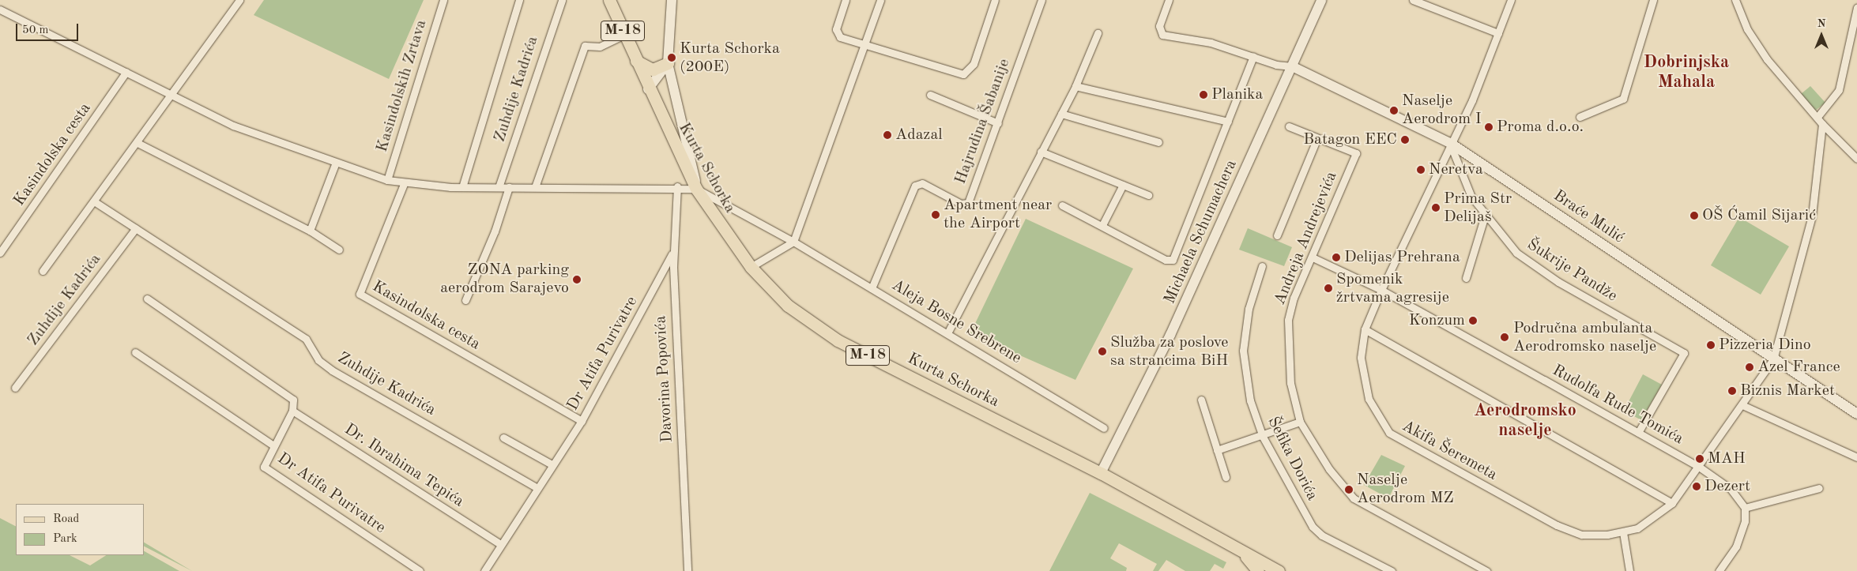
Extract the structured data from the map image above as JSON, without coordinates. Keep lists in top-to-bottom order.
{
  "streets": {
    "main road": ["M-18", "Kurta Schorka"],
    "street": [
      "Kasindolskih Zrtava",
      "Zuhdije Kadrića",
      "Hajrudina Šabanije",
      "Kasindolska cesta",
      "Braće Mulić",
      "Michaela Schumachera",
      "Andreja Andrejevića",
      "Šukrije Pandže",
      "Aleja Bosne Srebrene",
      "Dr Atifa Purivatre",
      "Davorina Popovića",
      "Rudolfa Rude Tomića",
      "Akifa Šeremeta",
      "Šefika Dorića",
      "Dr. Ibrahima Tepića"
    ]
  },
  "crossings": [
    ["Zuhdije Kadrića", "Dr Atifa Purivatre"],
    ["Hajrudina Šabanije", "Aleja Bosne Srebrene"],
    ["Kasindolska cesta", "Dr Atifa Purivatre"],
    ["Kurta Schorka", "Michaela Schumachera"],
    ["Kurta Schorka", "Aleja Bosne Srebrene"],
    ["Braće Mulić", "Michaela Schumachera"],
    ["Braće Mulić", "Šukrije Pandže"],
    ["Braće Mulić", "Akifa Šeremeta"],
    ["Andreja Andrejevića", "Rudolfa Rude Tomića"],
    ["Šukrije Pandže", "Rudolfa Rude Tomića"],
    ["Šukrije Pandže", "Akifa Šeremeta"],
    ["Dr Atifa Purivatre", "Davorina Popovića"],
    ["Dr Atifa Purivatre", "Dr. Ibrahima Tepića"],
    ["Rudolfa Rude Tomića", "Akifa Šeremeta"]
  ],
  "districts": ["Dobrinjska Mahala", "Aerodromsko naselje"],
  "places": [
    "Kurta Schorka (200E)",
    "Planika",
    "Naselje Aerodrom I",
    "Proma d.o.o.",
    "Adazal",
    "Batagon EEC",
    "Neretva",
    "Prima Str Delijaš",
    "Apartment near the Airport",
    "OŠ Ćamil Sijarić",
    "Delijas Prehrana",
    "ZONA parking aerodrom Sarajevo",
    "Spomenik žrtvama agresije",
    "Konzum",
    "Područna ambulanta Aerodromsko naselje",
    "Pizzeria Dino",
    "Služba za poslove sa strancima BiH",
    "Azel France",
    "Biznis Market",
    "MAH",
    "Dezert",
    "Naselje Aerodrom MZ"
  ],
  "legend": ["Road", "Park"],
  "scale_bar": "50 m",
  "north": "top"
}
